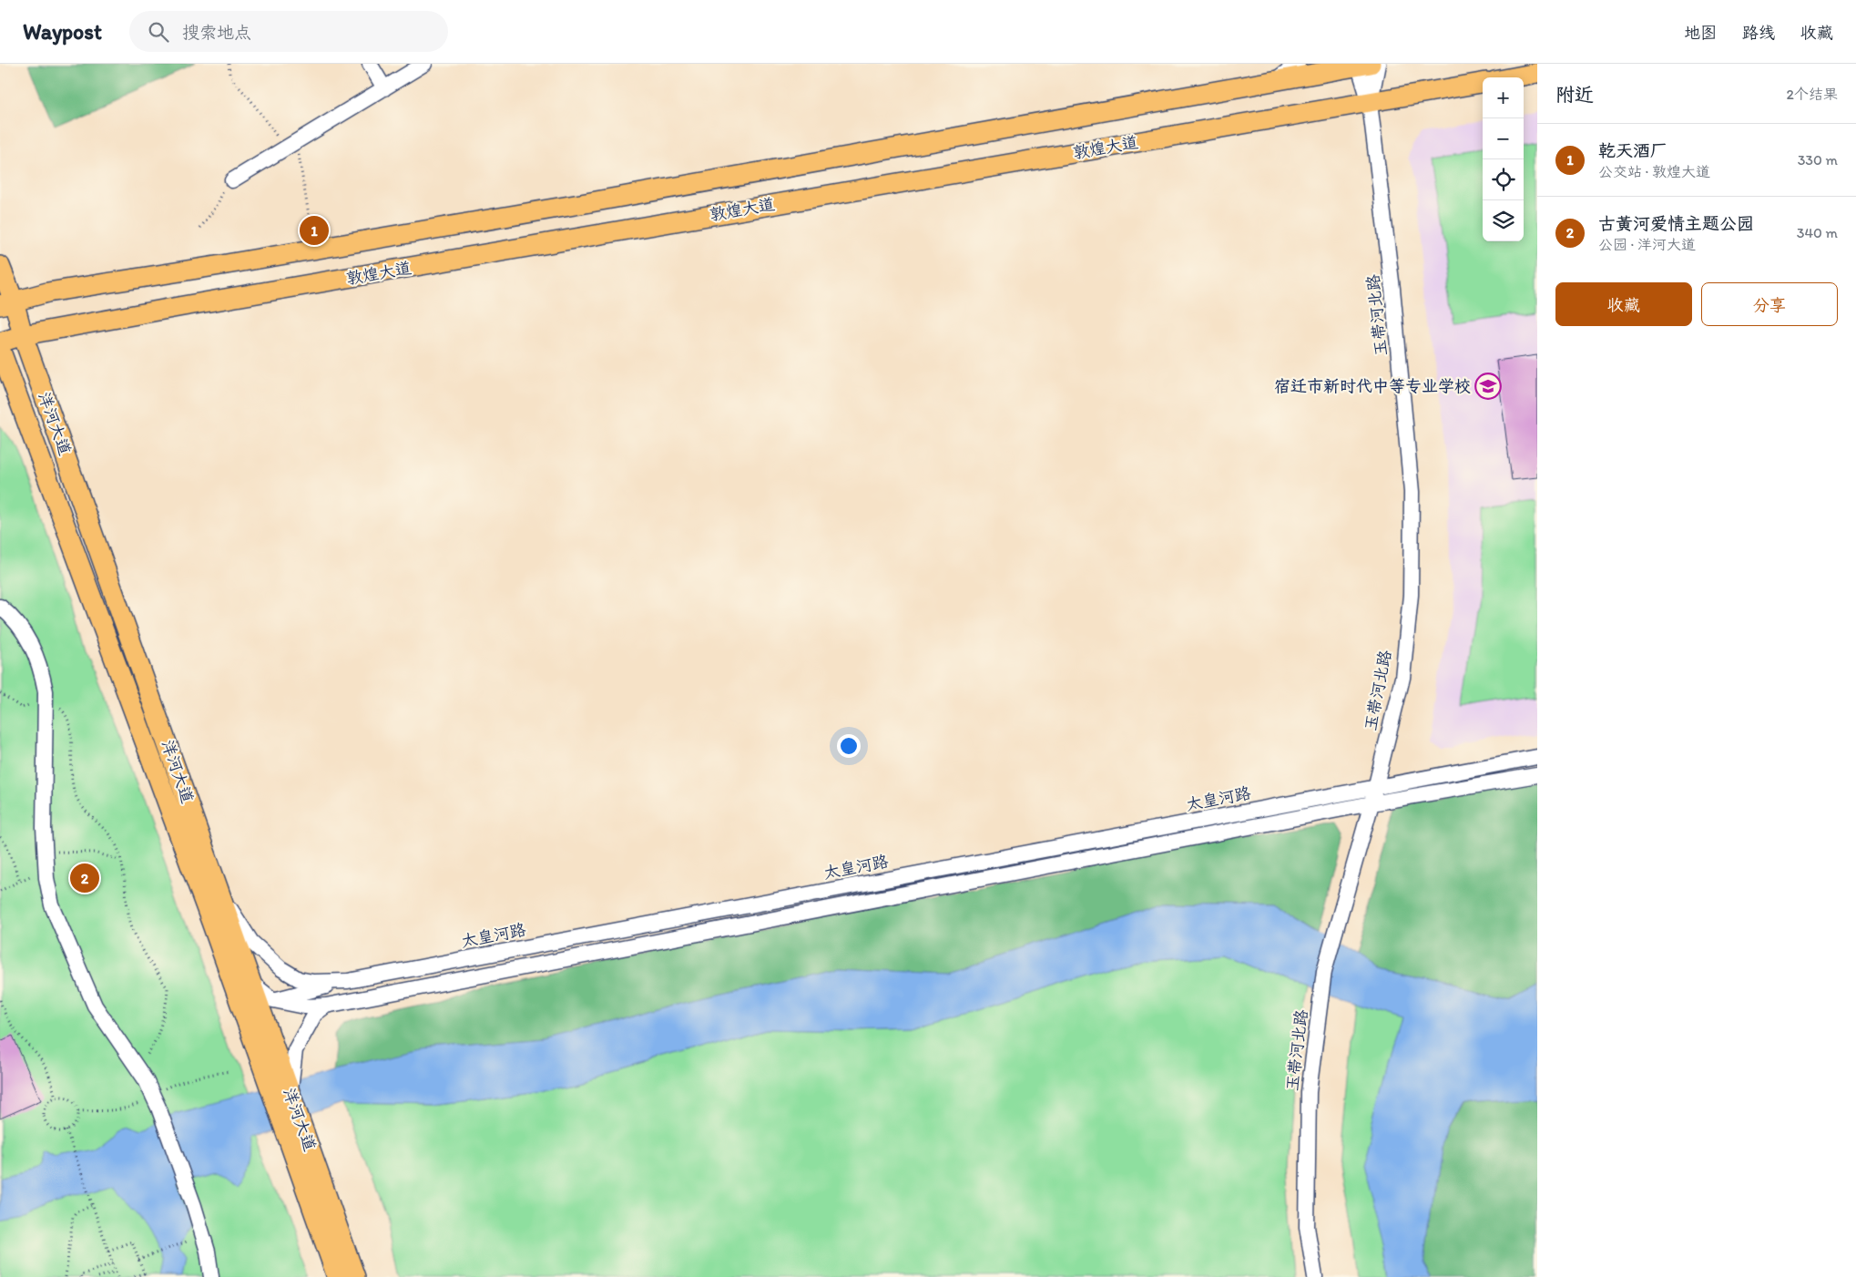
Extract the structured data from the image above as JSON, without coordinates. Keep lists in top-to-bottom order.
{
  "streets": {
    "main road": ["敦煌大道", "洋河大道"],
    "street": ["玉带河北路", "太皇河路"]
  },
  "crossings": [
    ["敦煌大道", "玉带河北路"],
    ["敦煌大道", "洋河大道"],
    ["玉带河北路", "太皇河路"],
    ["洋河大道", "太皇河路"]
  ],
  "places": {
    "school or university": ["宿迁市新时代中等专业学校"]
  },
  "page": {
    "header": "Waypost",
    "search": "搜索地点",
    "nav": ["地图", "路线", "收藏"],
    "heading": ["附近", "2个结果"],
    "map_buttons": ["+", "−"],
    "list": [
      {
        "mark": "1",
        "name": "乾天酒厂",
        "note": "公交站 · 敦煌大道",
        "value": "330 m"
      },
      {
        "mark": "2",
        "name": "古黄河爱情主题公园",
        "note": "公园 · 洋河大道",
        "value": "340 m"
      }
    ],
    "pins": ["1", "2"],
    "buttons": ["收藏", "分享"]
  }
}
